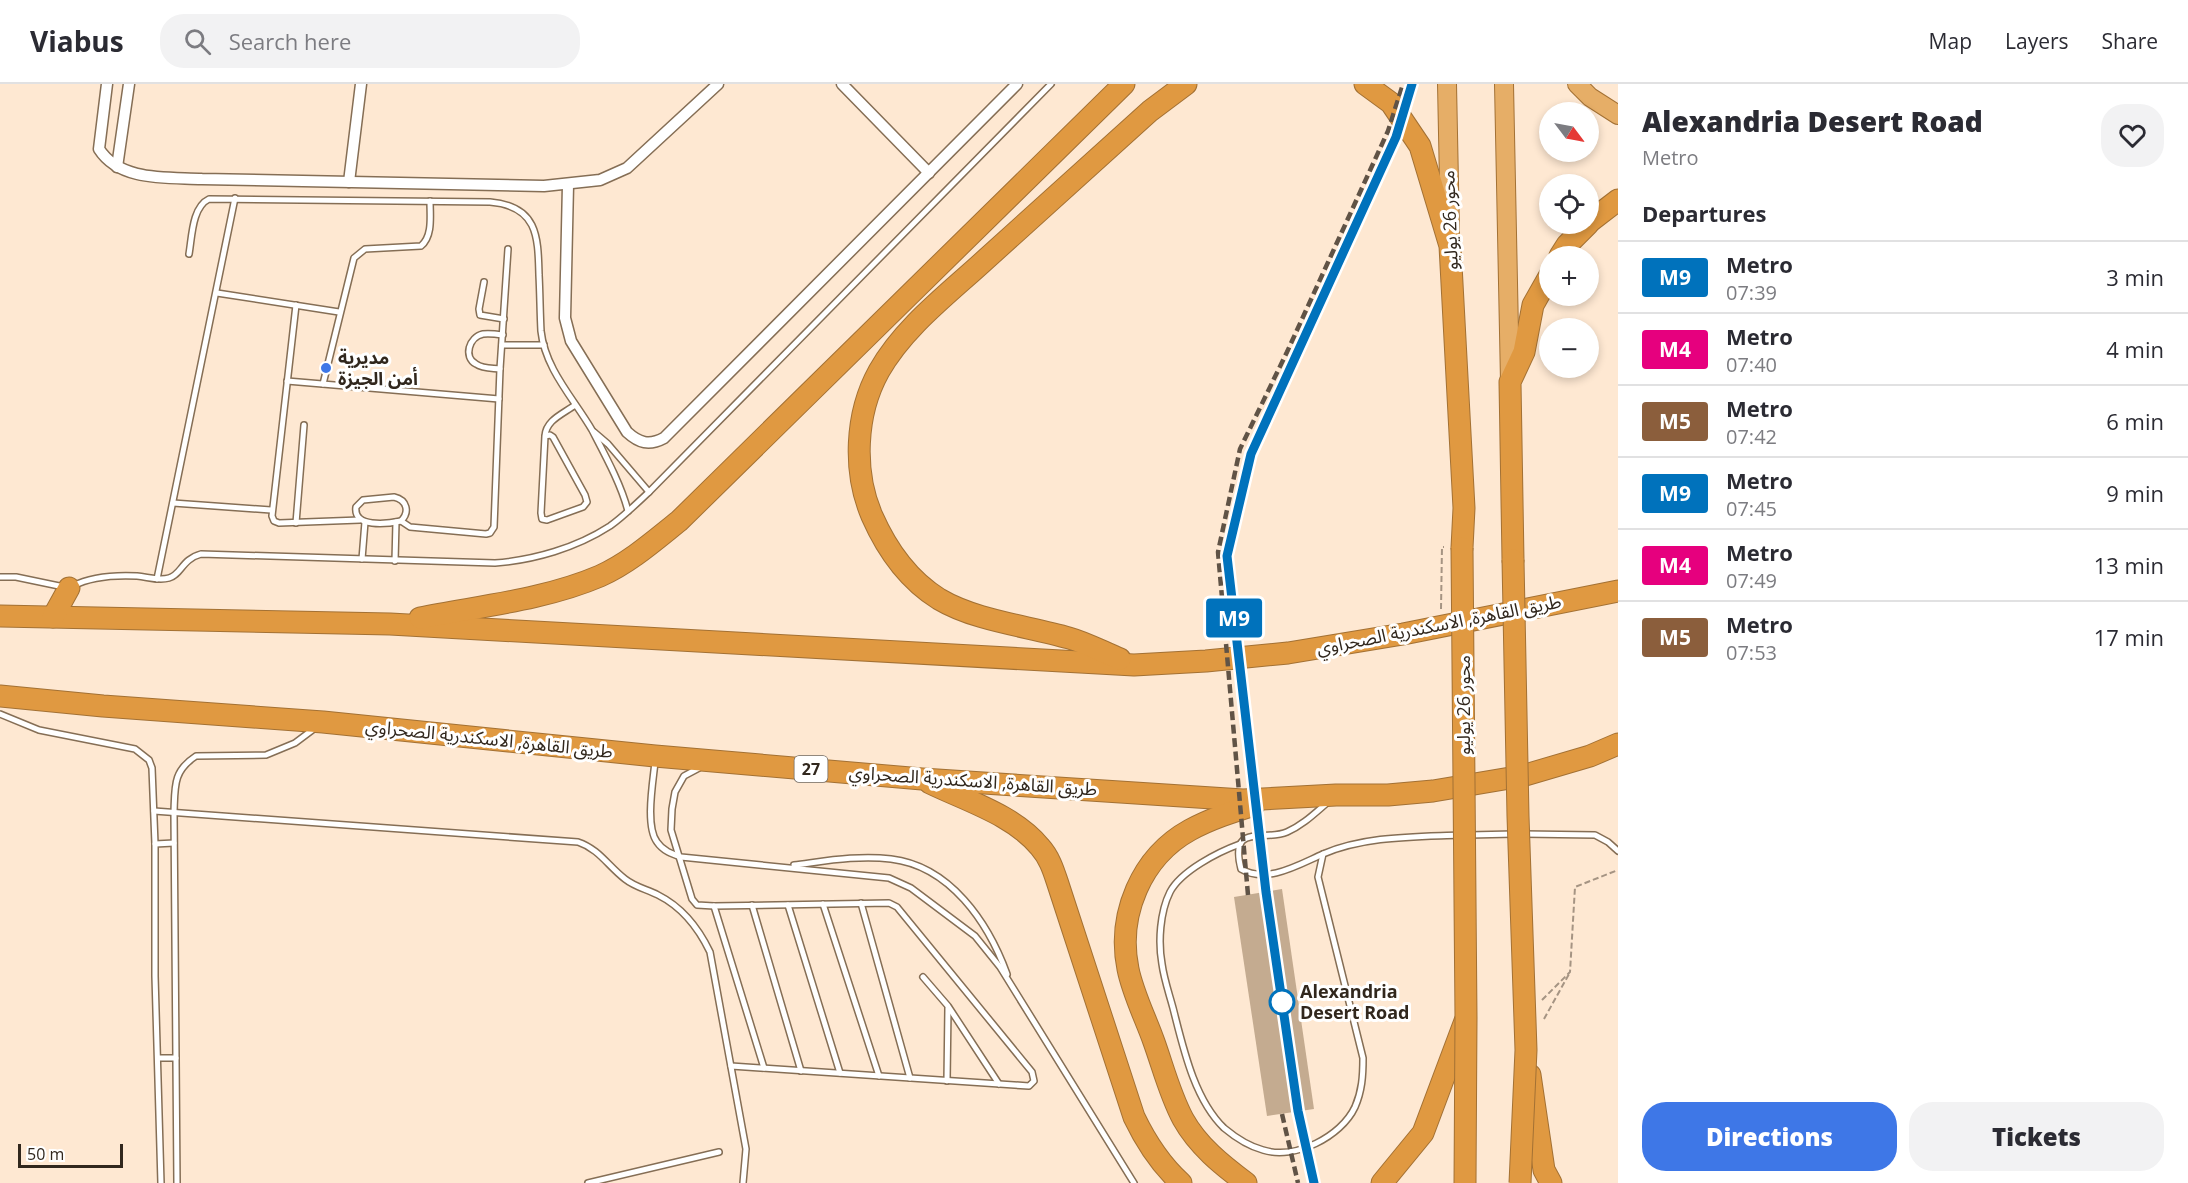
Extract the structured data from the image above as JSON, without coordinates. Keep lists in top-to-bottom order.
{
  "streets": {
    "highway": ["محور 26 يوليو", "طريق القاهرة, الاسكندرية الصحراوي", "27"]
  },
  "places": ["مديرية أمن الجيزة", "Alexandria Desert Road"],
  "lines": ["metro line M9"],
  "scale_bar": "50 m",
  "north": "bottom right",
  "page": {
    "header": "Viabus",
    "search": "Search here",
    "nav": ["Map", "Layers", "Share"],
    "on_map": "M9",
    "heading": [
      ["Alexandria Desert Road", "Metro"],
      "Departures"
    ],
    "map_buttons": ["+", "−"],
    "list": [
      {
        "mark": "M9",
        "name": "Metro",
        "note": "07:39",
        "value": "3 min"
      },
      {
        "mark": "M4",
        "name": "Metro",
        "note": "07:40",
        "value": "4 min"
      },
      {
        "mark": "M5",
        "name": "Metro",
        "note": "07:42",
        "value": "6 min"
      },
      {
        "mark": "M9",
        "name": "Metro",
        "note": "07:45",
        "value": "9 min"
      },
      {
        "mark": "M4",
        "name": "Metro",
        "note": "07:49",
        "value": "13 min"
      },
      {
        "mark": "M5",
        "name": "Metro",
        "note": "07:53",
        "value": "17 min"
      }
    ],
    "buttons": ["Directions", "Tickets"],
    "scale": "50 m"
  }
}
